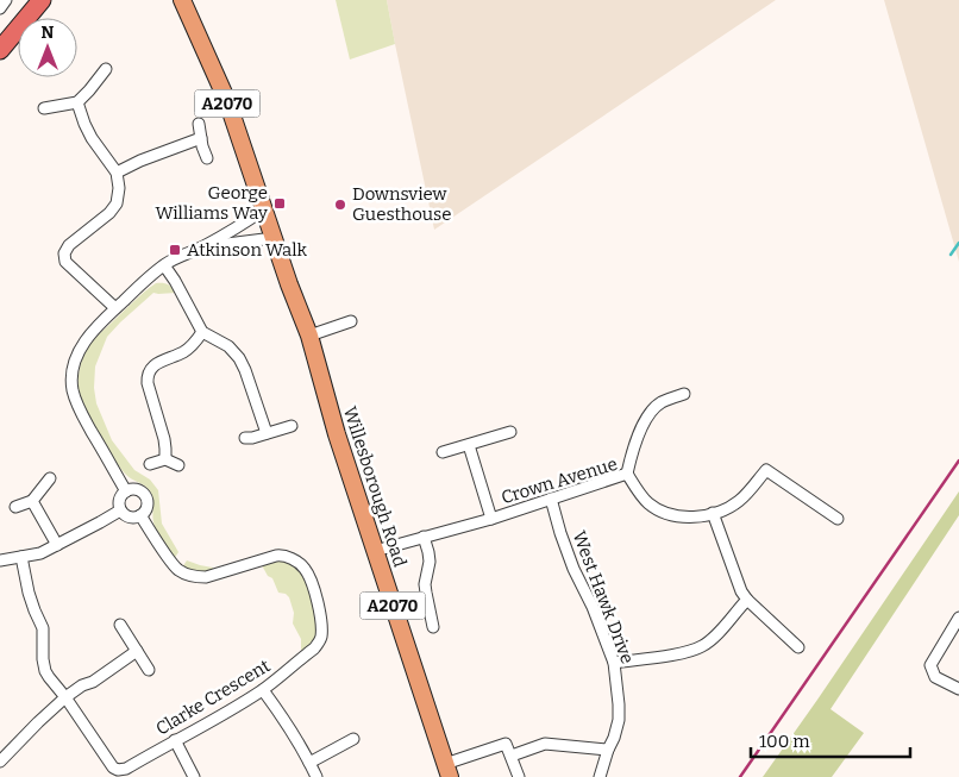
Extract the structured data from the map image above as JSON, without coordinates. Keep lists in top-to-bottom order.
{
  "streets": {
    "main road": ["A2070", "Willesborough Road"],
    "street": ["Crown Avenue", "West Hawk Drive", "Clarke Crescent"]
  },
  "crossings": [
    ["A2070", "Willesborough Road"],
    ["Crown Avenue", "Willesborough Road"],
    ["Crown Avenue", "West Hawk Drive"]
  ],
  "places": {
    "transit": ["George Williams Way", "Atkinson Walk"],
    "other": ["Downsview Guesthouse"]
  },
  "scale_bar": "100 m",
  "north": "top"
}
